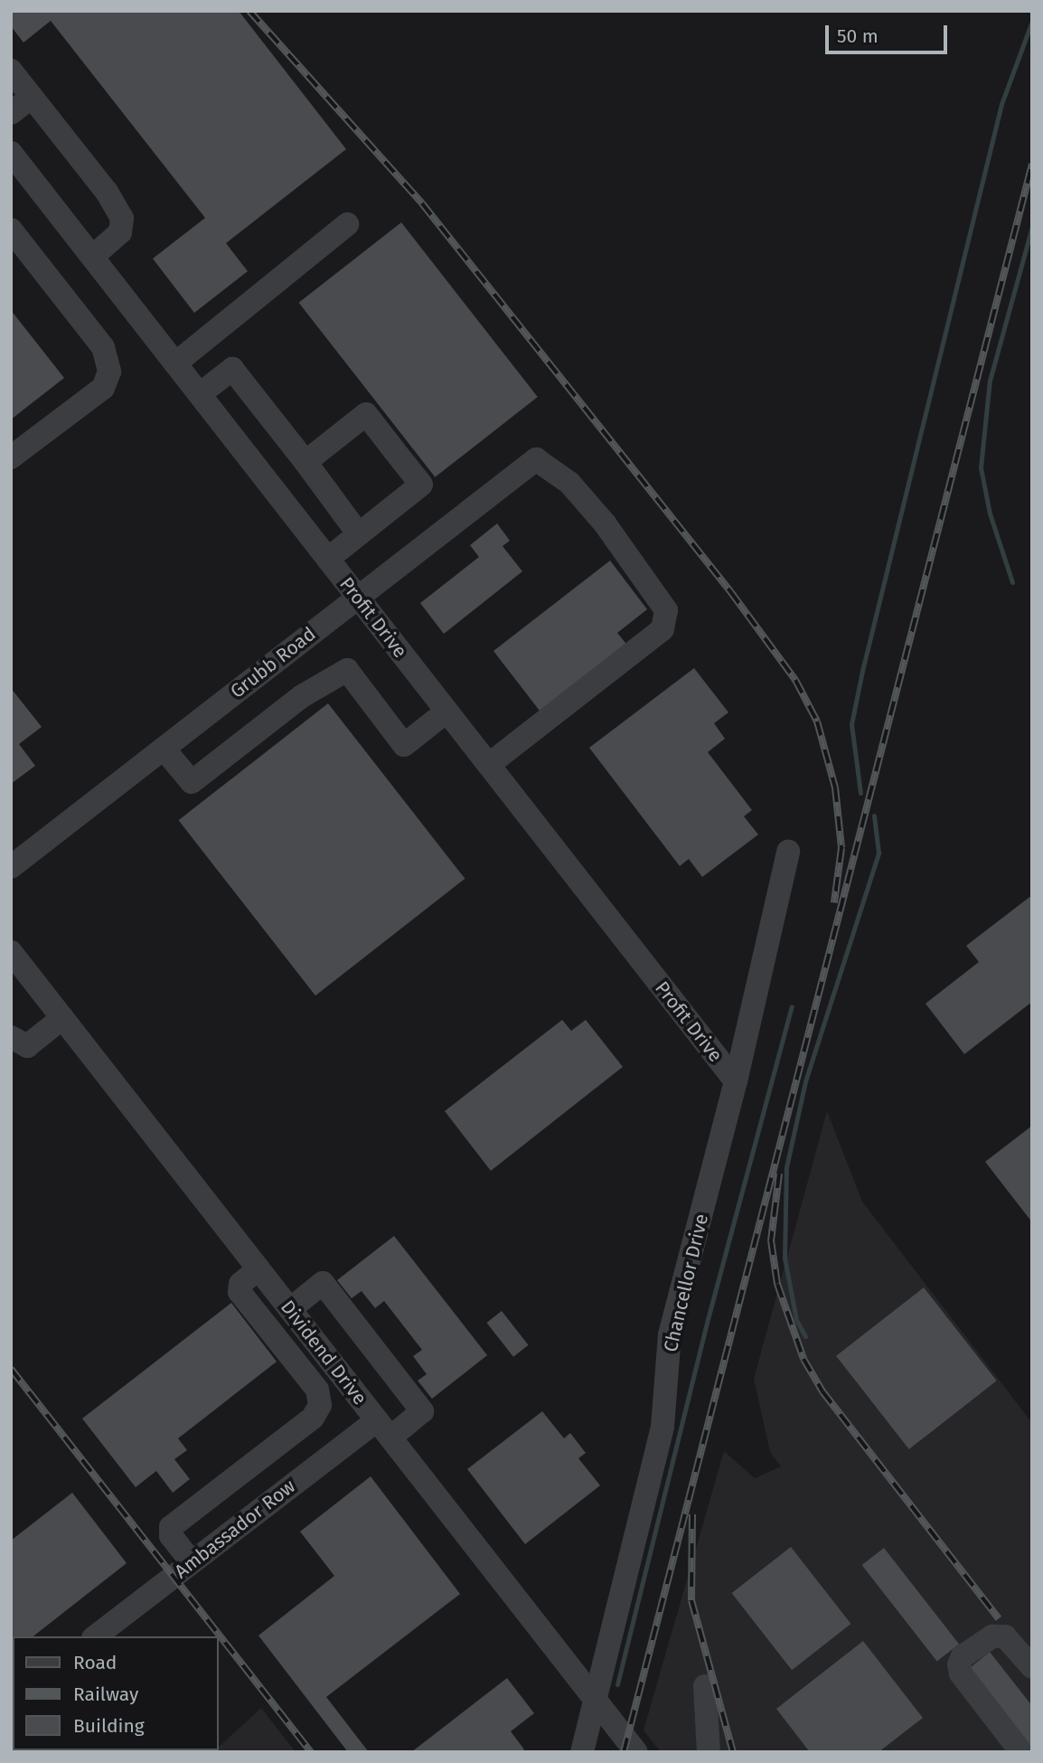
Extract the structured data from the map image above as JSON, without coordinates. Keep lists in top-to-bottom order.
{
  "streets": {
    "street": [
      "Profit Drive",
      "Grubb Road",
      "Chancellor Drive",
      "Dividend Drive",
      "Ambassador Row"
    ]
  },
  "crossings": [
    ["Profit Drive", "Grubb Road"],
    ["Profit Drive", "Chancellor Drive"],
    ["Chancellor Drive", "Dividend Drive"],
    ["Dividend Drive", "Ambassador Row"]
  ],
  "legend": ["Road", "Railway", "Building"],
  "scale_bar": "50 m"
}
